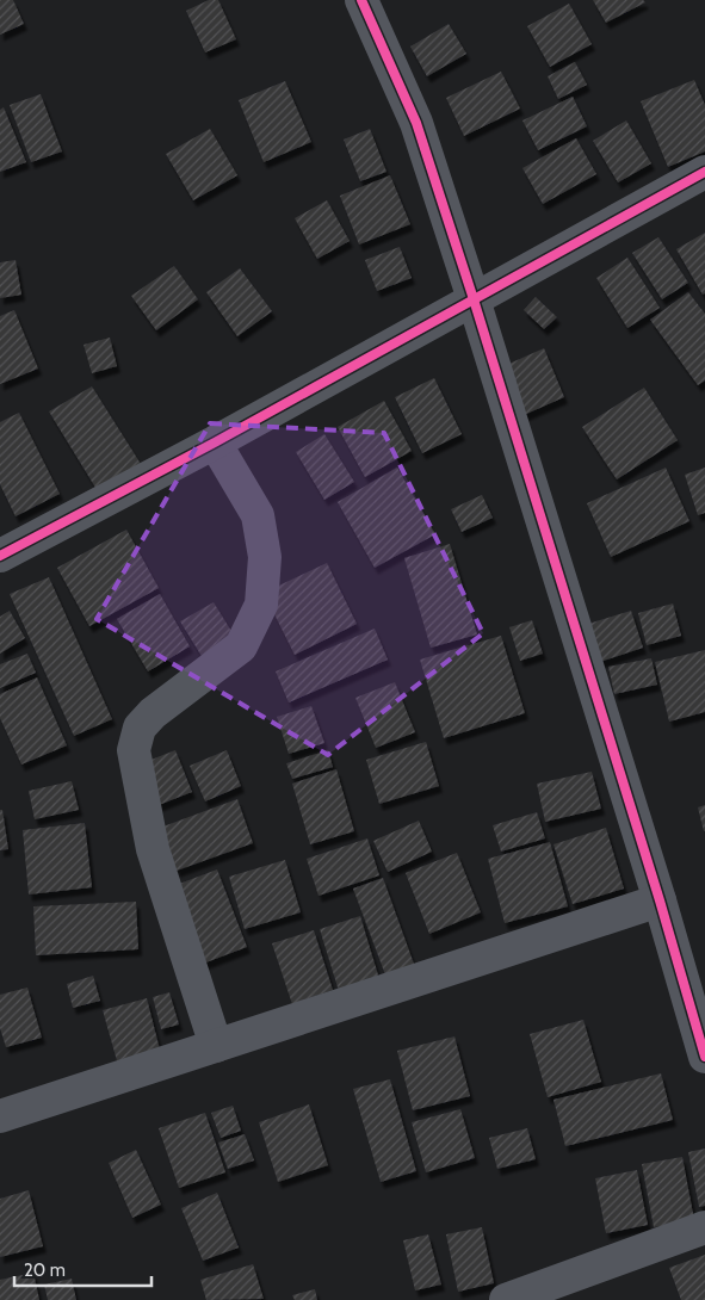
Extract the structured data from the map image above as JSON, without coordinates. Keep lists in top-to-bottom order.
{
  "scale_bar": "20 m"
}
